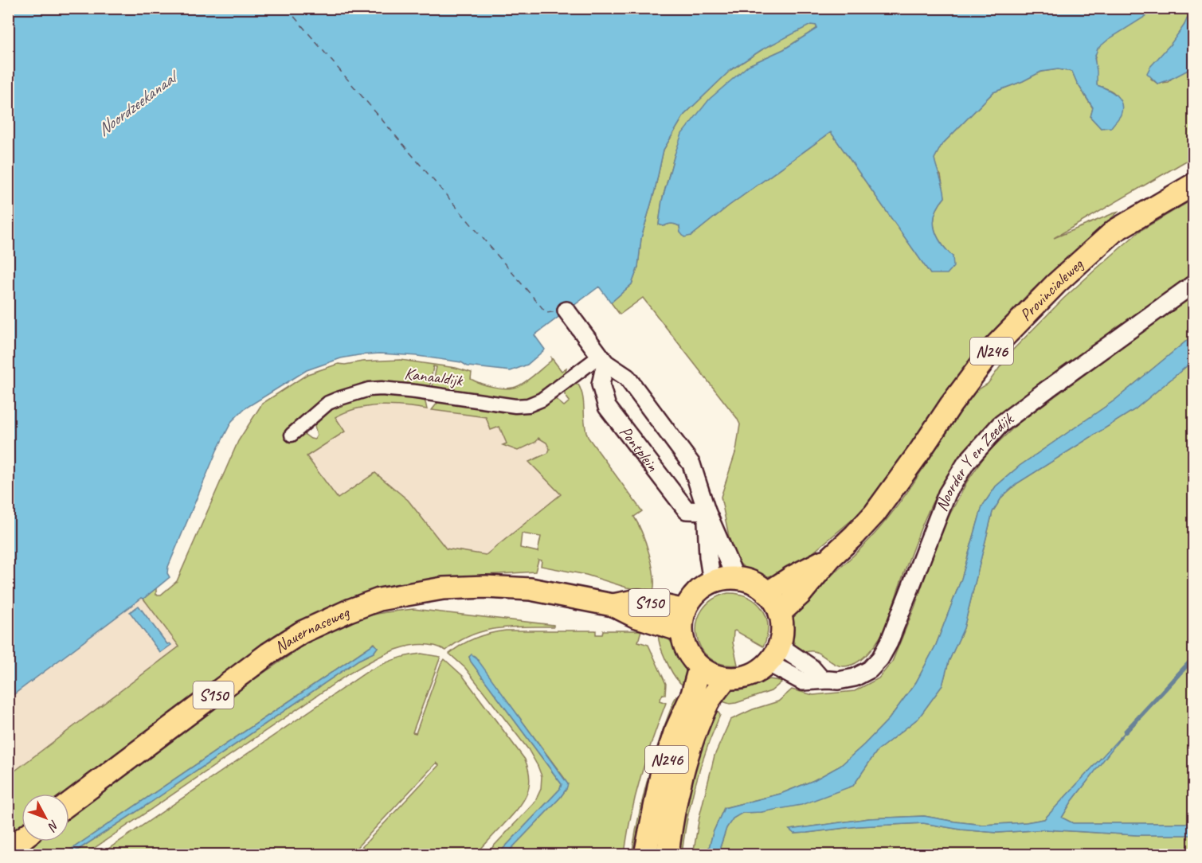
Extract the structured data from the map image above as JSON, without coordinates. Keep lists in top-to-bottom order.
{
  "streets": {
    "main road": [
      "Provincialeweg",
      "N246",
      "S150",
      "Nauernaseweg"
    ],
    "street": ["Kanaaldijk", "Pontplein", "Noorder Y en Zeedijk"]
  },
  "crossings": [
    ["Provincialeweg", "N246"],
    ["Provincialeweg", "Pontplein"],
    ["Provincialeweg", "Noorder Y en Zeedijk"],
    ["Provincialeweg", "Nauernaseweg"],
    ["N246", "Pontplein"],
    ["N246", "Noorder Y en Zeedijk"],
    ["N246", "Nauernaseweg"],
    ["Kanaaldijk", "Pontplein"],
    ["Pontplein", "Noorder Y en Zeedijk"],
    ["Pontplein", "Nauernaseweg"],
    ["Noorder Y en Zeedijk", "Nauernaseweg"]
  ],
  "water": ["Noordzeekanaal"],
  "north": "bottom right"
}
